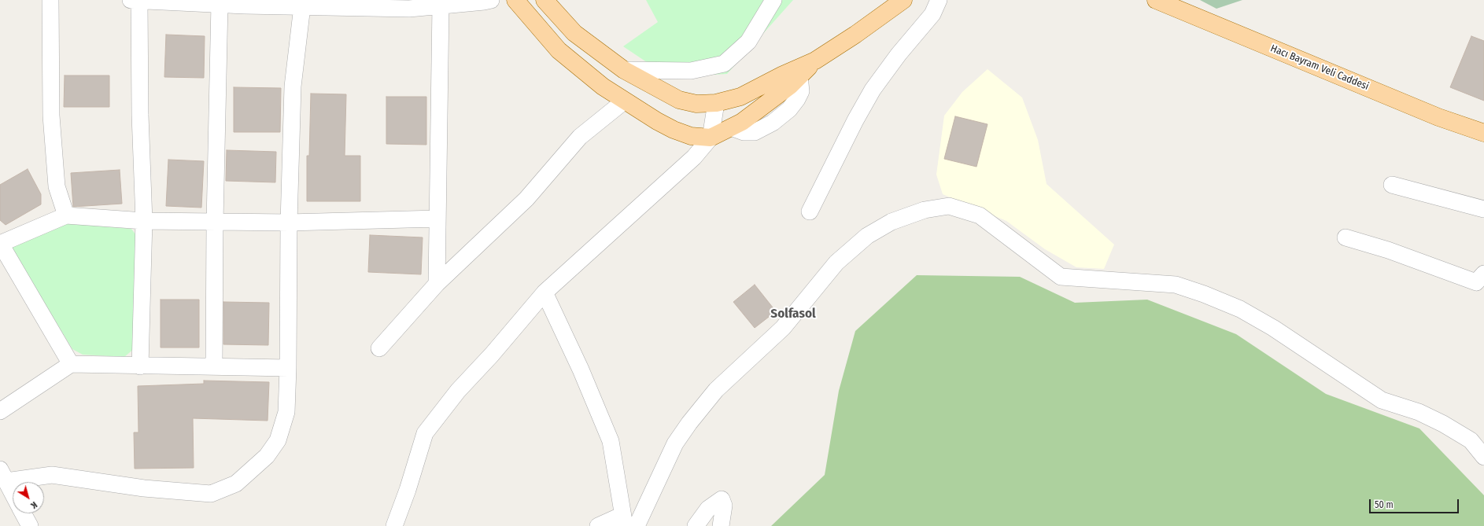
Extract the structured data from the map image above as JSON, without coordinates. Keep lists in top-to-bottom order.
{
  "streets": {
    "main road": ["Hacı Bayram Veli Caddesi"]
  },
  "districts": ["Solfasol"],
  "scale_bar": "50 m",
  "north": "bottom right"
}
